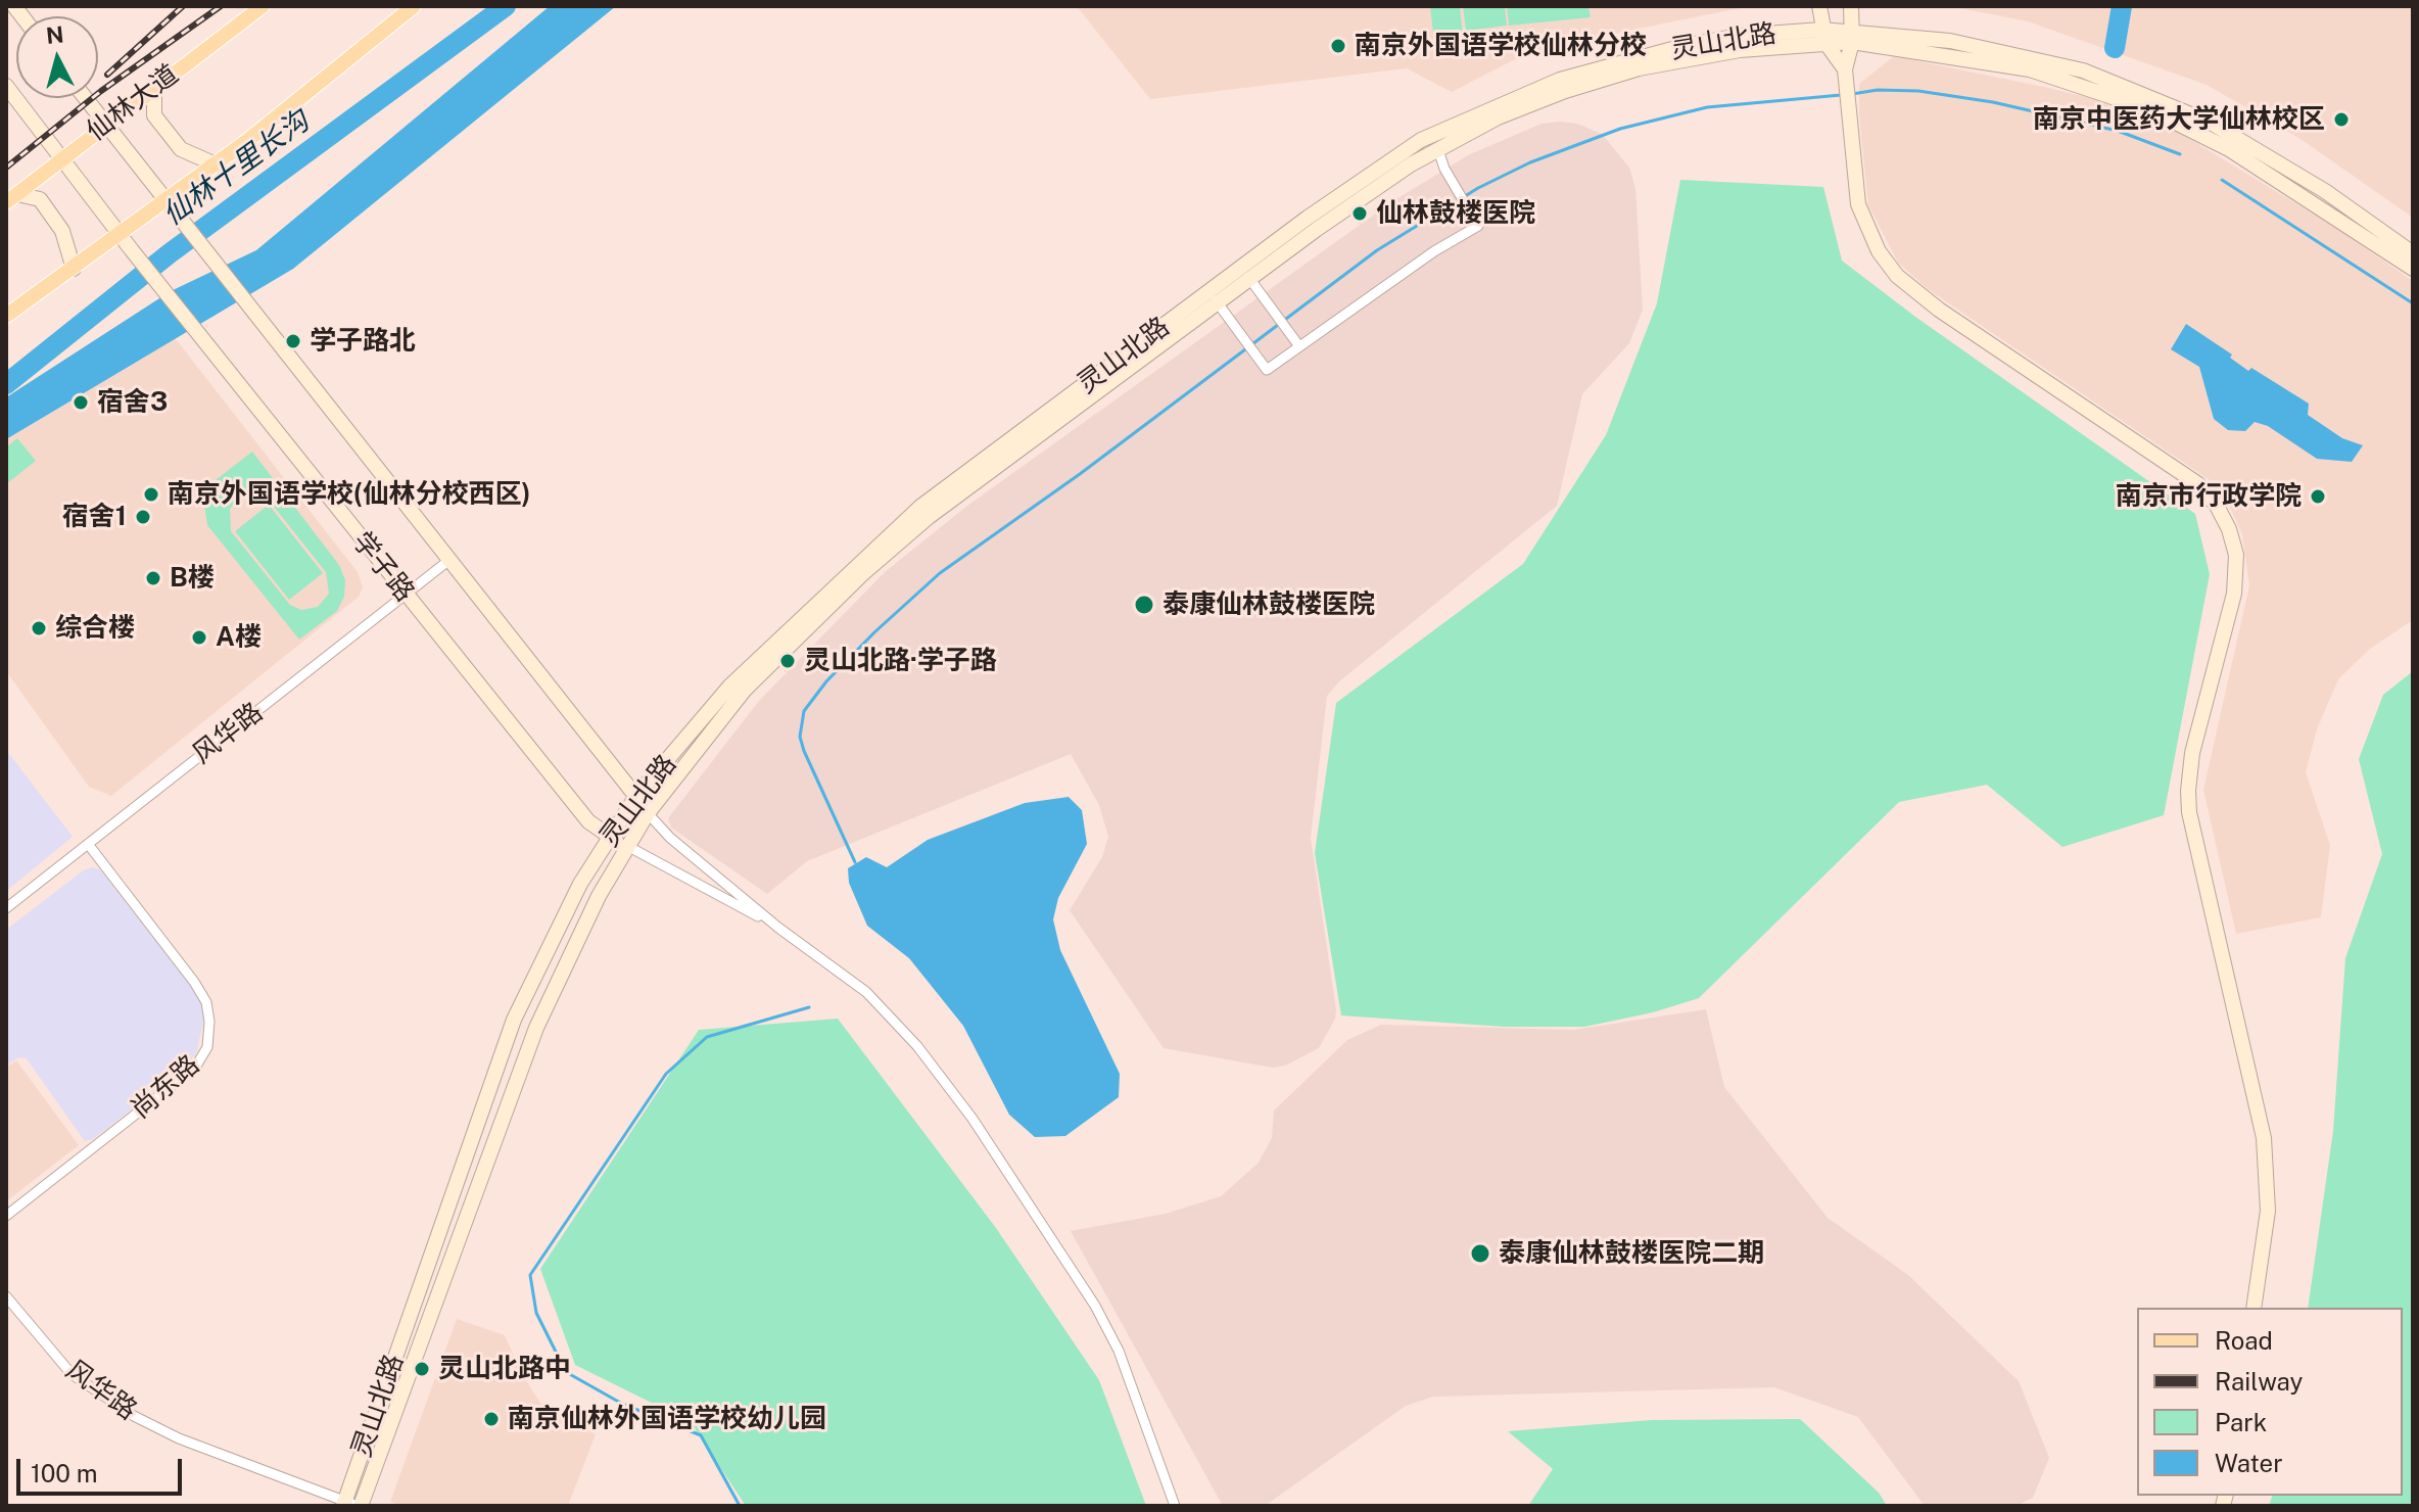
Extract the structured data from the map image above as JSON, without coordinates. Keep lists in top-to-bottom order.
{
  "streets": {
    "main road": ["灵山北路", "仙林大道", "学子路"],
    "street": ["风华路", "尚东路"]
  },
  "crossings": [
    ["灵山北路", "学子路"],
    ["灵山北路", "风华路"],
    ["仙林大道", "学子路"],
    ["学子路", "风华路"],
    ["风华路", "尚东路"]
  ],
  "water": ["仙林十里长沟"],
  "places": [
    "南京外国语学校仙林分校",
    "南京中医药大学仙林校区",
    "仙林鼓楼医院",
    "学子路北",
    "宿舍3",
    "南京外国语学校(仙林分校西区)",
    "南京市行政学院",
    "宿舍1",
    "B楼",
    "泰康仙林鼓楼医院",
    "综合楼",
    "A楼",
    "灵山北路·学子路",
    "泰康仙林鼓楼医院二期",
    "灵山北路中",
    "南京仙林外国语学校幼儿园"
  ],
  "legend": [
    "Road",
    "Railway",
    "Park",
    "Water"
  ],
  "scale_bar": "100 m",
  "north": "top"
}
